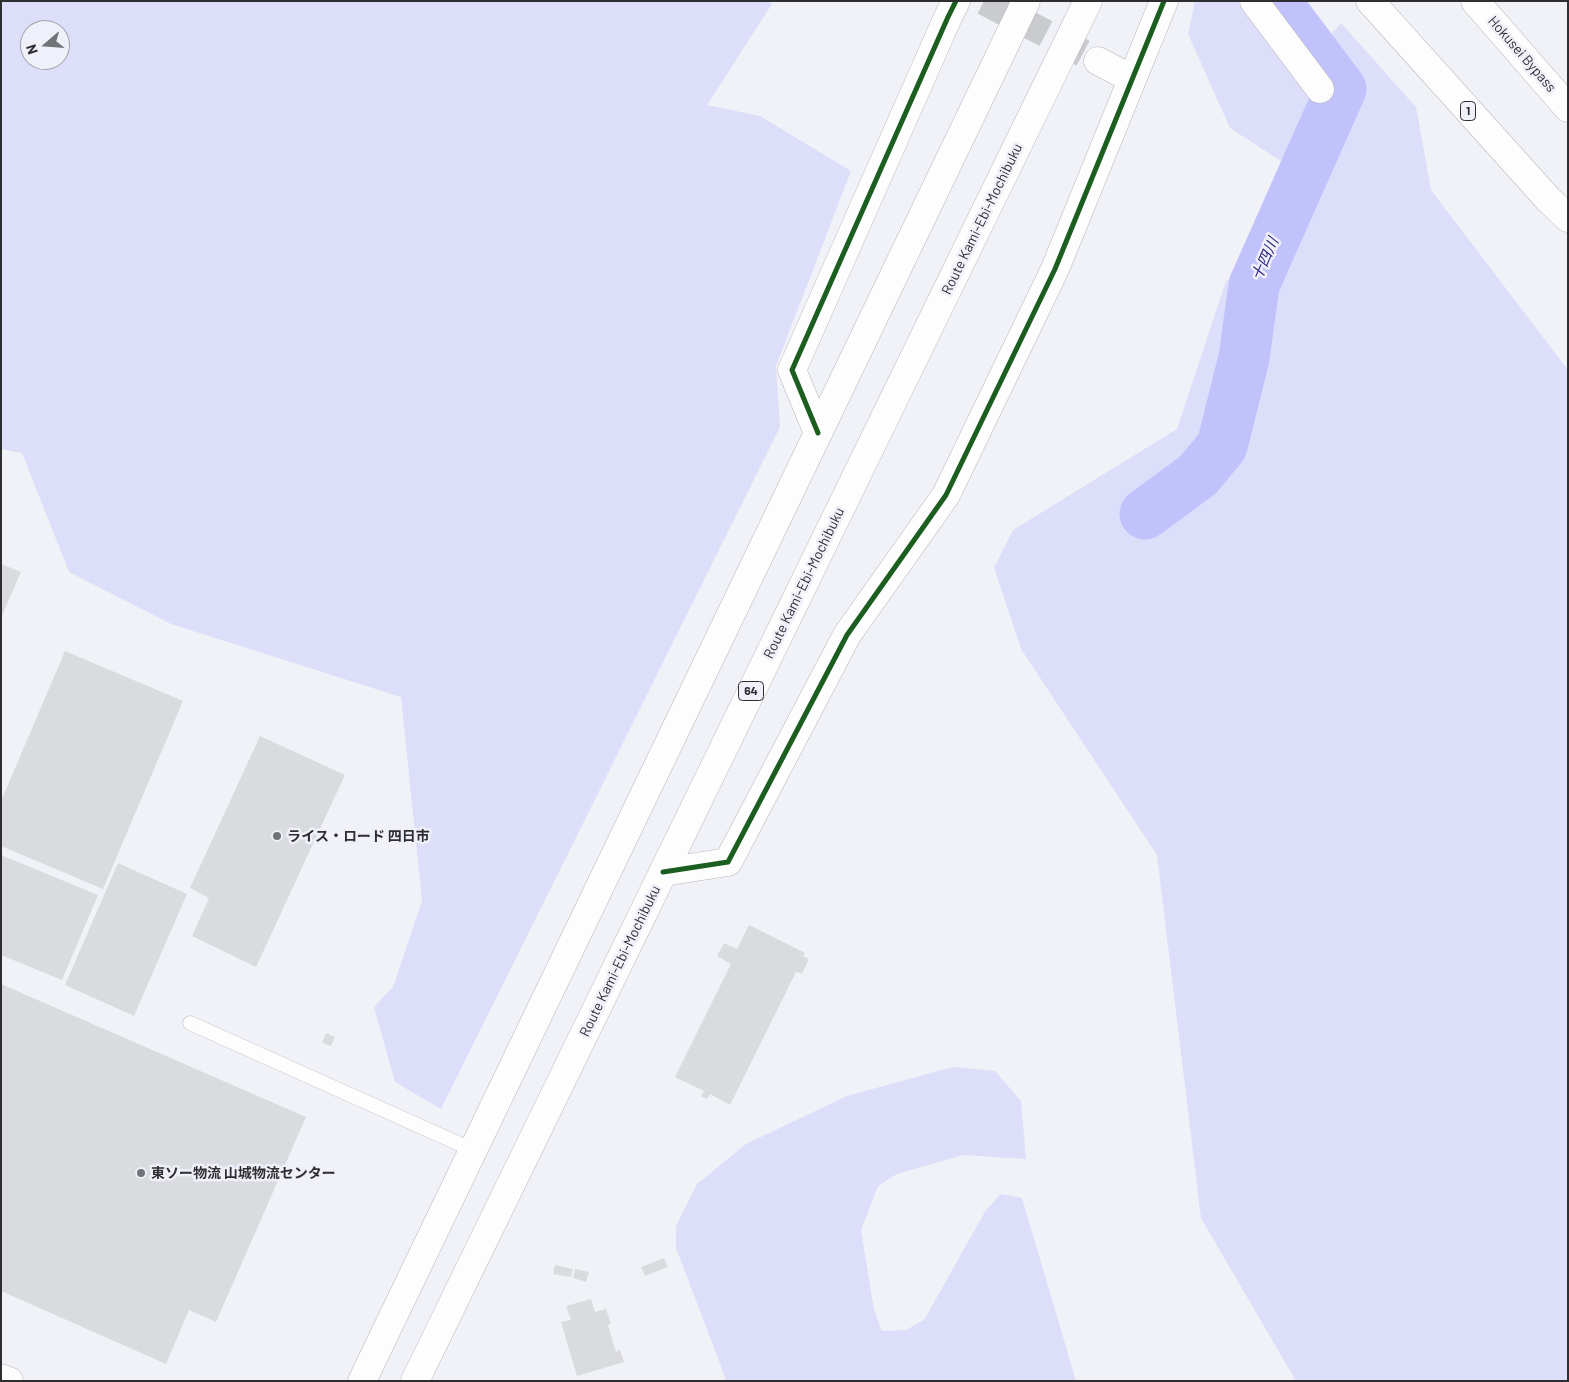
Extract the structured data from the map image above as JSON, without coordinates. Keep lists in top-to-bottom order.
{
  "streets": {
    "main road": [
      "Hokusei Bypass",
      "1",
      "Route Kami-Ebi-Mochibuku",
      "64"
    ]
  },
  "water": ["十四川"],
  "places": ["ライス・ロード 四日市", "東ソー物流 山城物流センター"],
  "north": "left"
}
